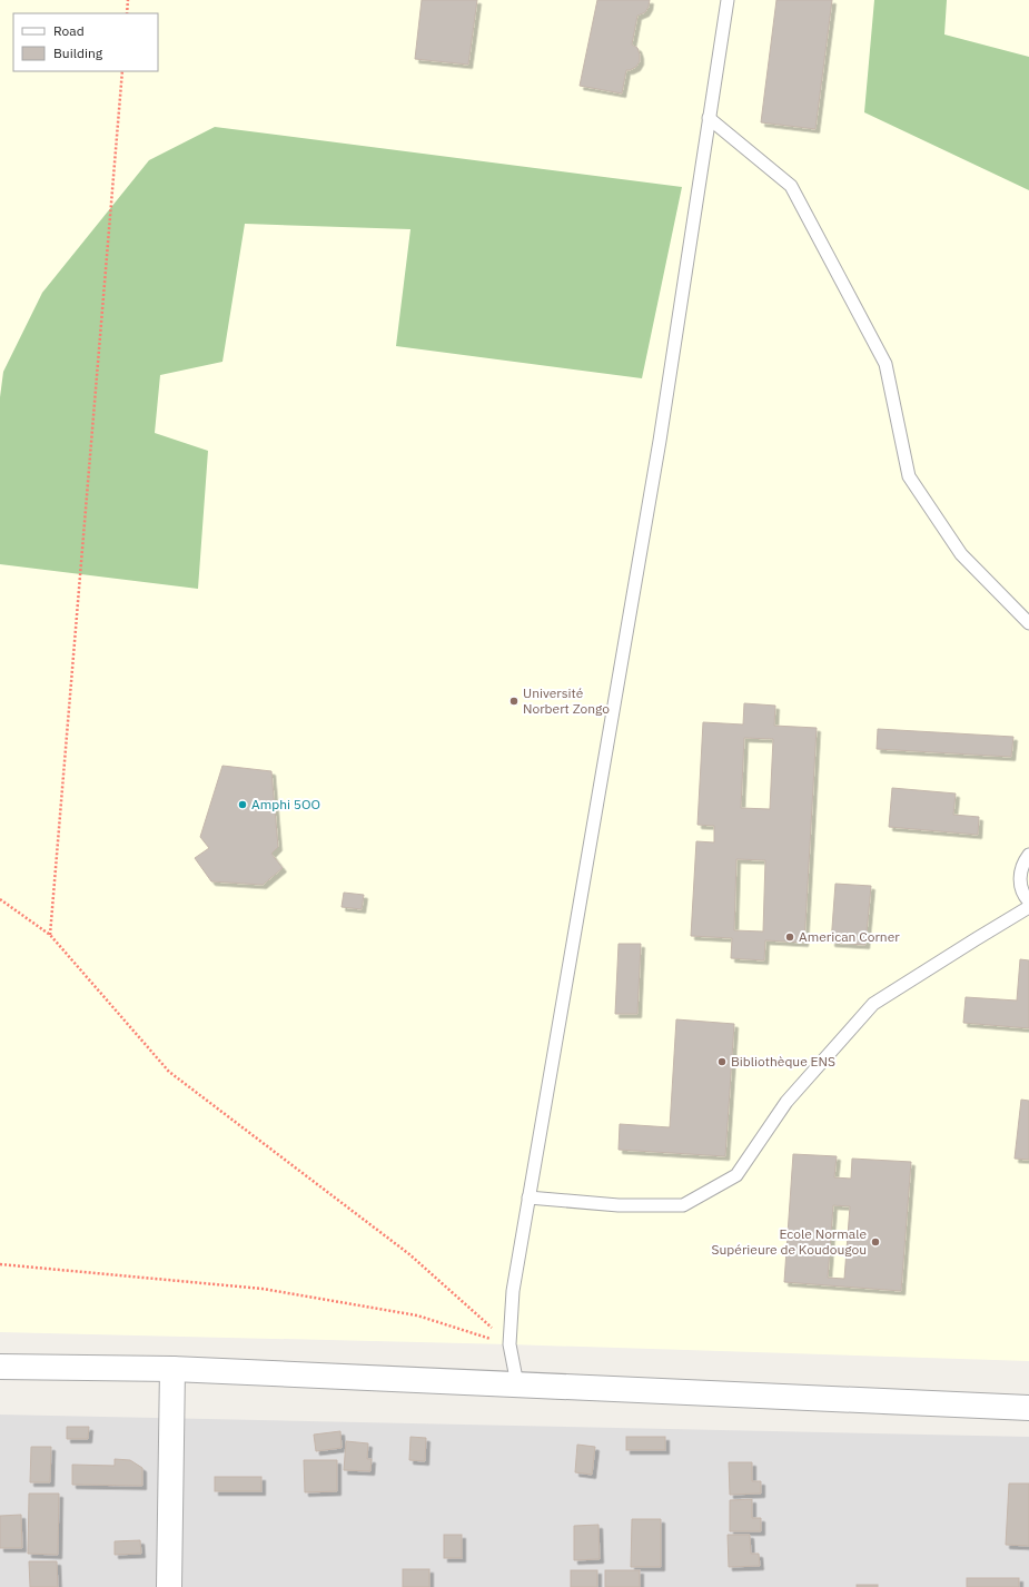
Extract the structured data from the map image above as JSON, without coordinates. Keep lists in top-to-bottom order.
{
  "places": [
    "Université Norbert Zongo",
    "Amphi 5OO",
    "American Corner",
    "Bibliothèque ENS",
    "Ecole Normale Supérieure de Koudougou"
  ],
  "legend": ["Road", "Building"]
}
